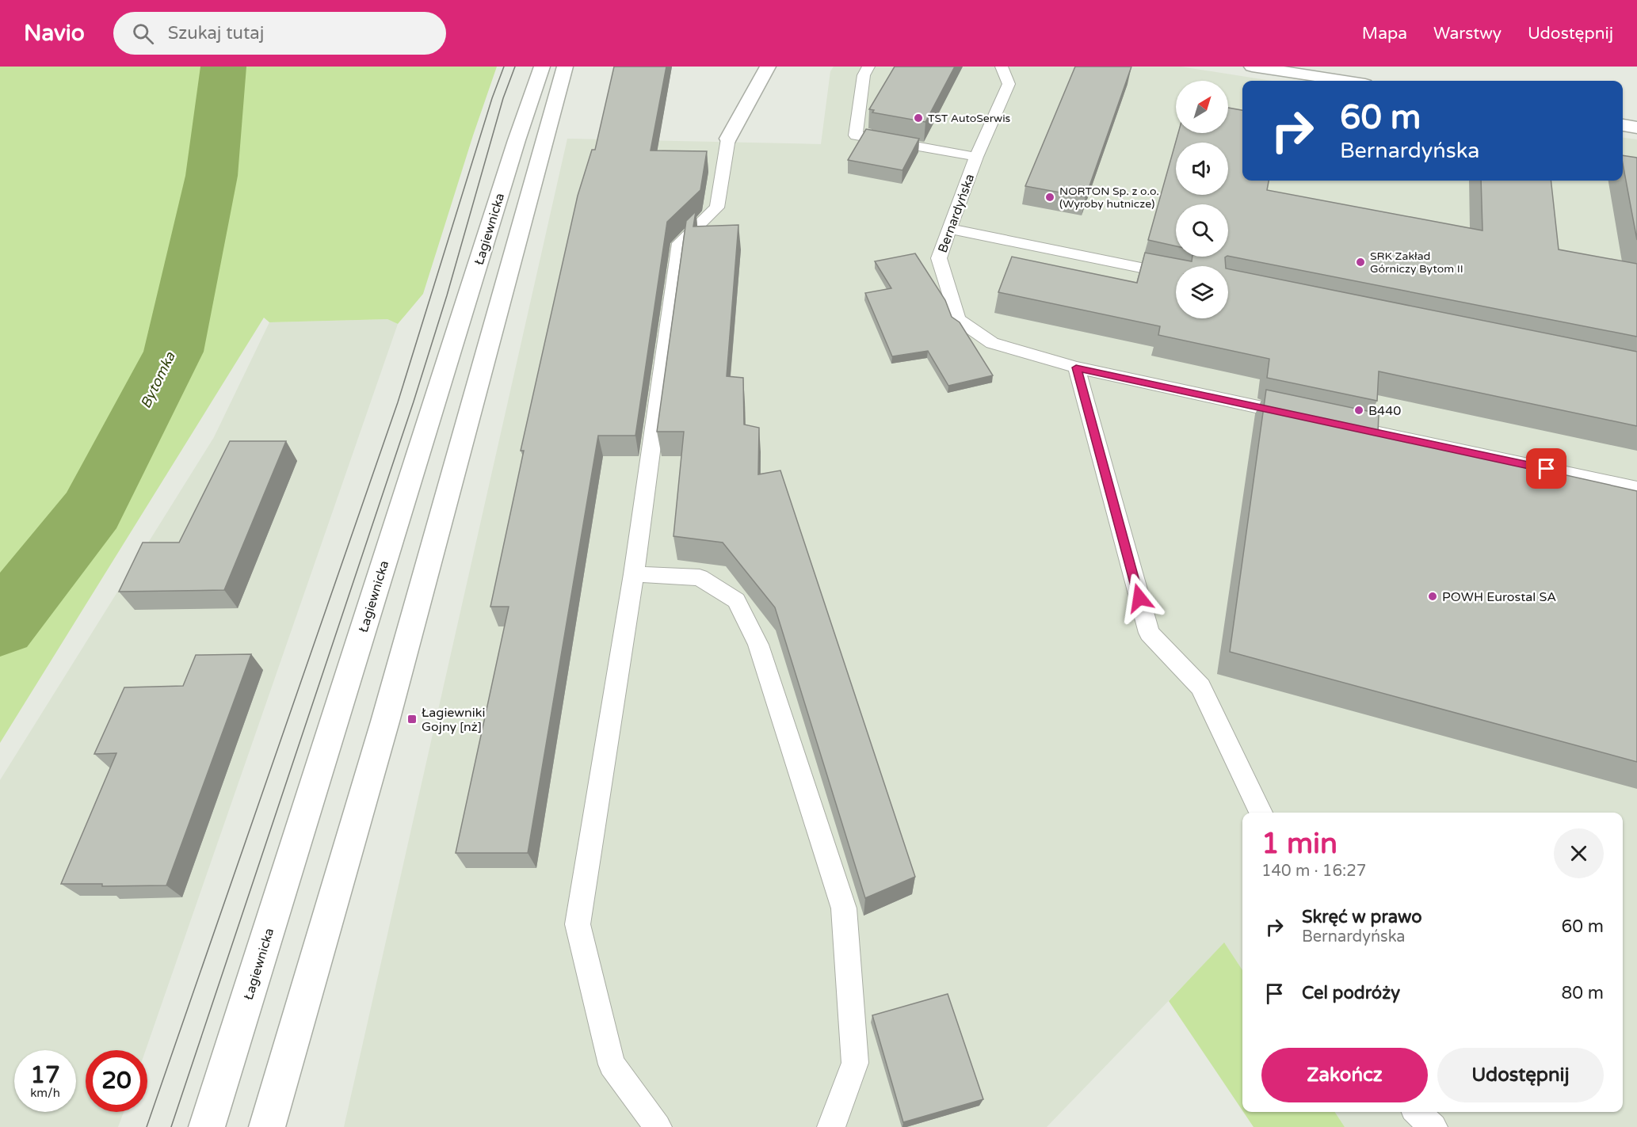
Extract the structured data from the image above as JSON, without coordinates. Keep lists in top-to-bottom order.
{
  "streets": {
    "main road": ["Łagiewnicka"],
    "lane": ["Bernardyńska"]
  },
  "water": ["Bytomka"],
  "places": {
    "other": [
      "TST AutoSerwis",
      "NORTON Sp. z o.o. (Wyroby hutnicze)",
      "SRK Zakład Górniczy Bytom II",
      "B440",
      "POWH Eurostal SA"
    ],
    "transit": ["Łagiewniki Gojny [nż]"]
  },
  "north": "top right",
  "page": {
    "header": "Navio",
    "search": "Szukaj tutaj",
    "nav": ["Mapa", "Warstwy", "Udostępnij"],
    "turn": ["60 m", "Bernardyńska"],
    "heading": ["1 min", "140 m · 16:27"],
    "list": [
      {
        "name": "Skręć w prawo",
        "note": "Bernardyńska",
        "value": "60 m"
      },
      {
        "name": "Cel podróży",
        "value": "80 m"
      }
    ],
    "buttons": ["Zakończ", "Udostępnij"],
    "speed": "17 km/h",
    "limit": "20"
  }
}
